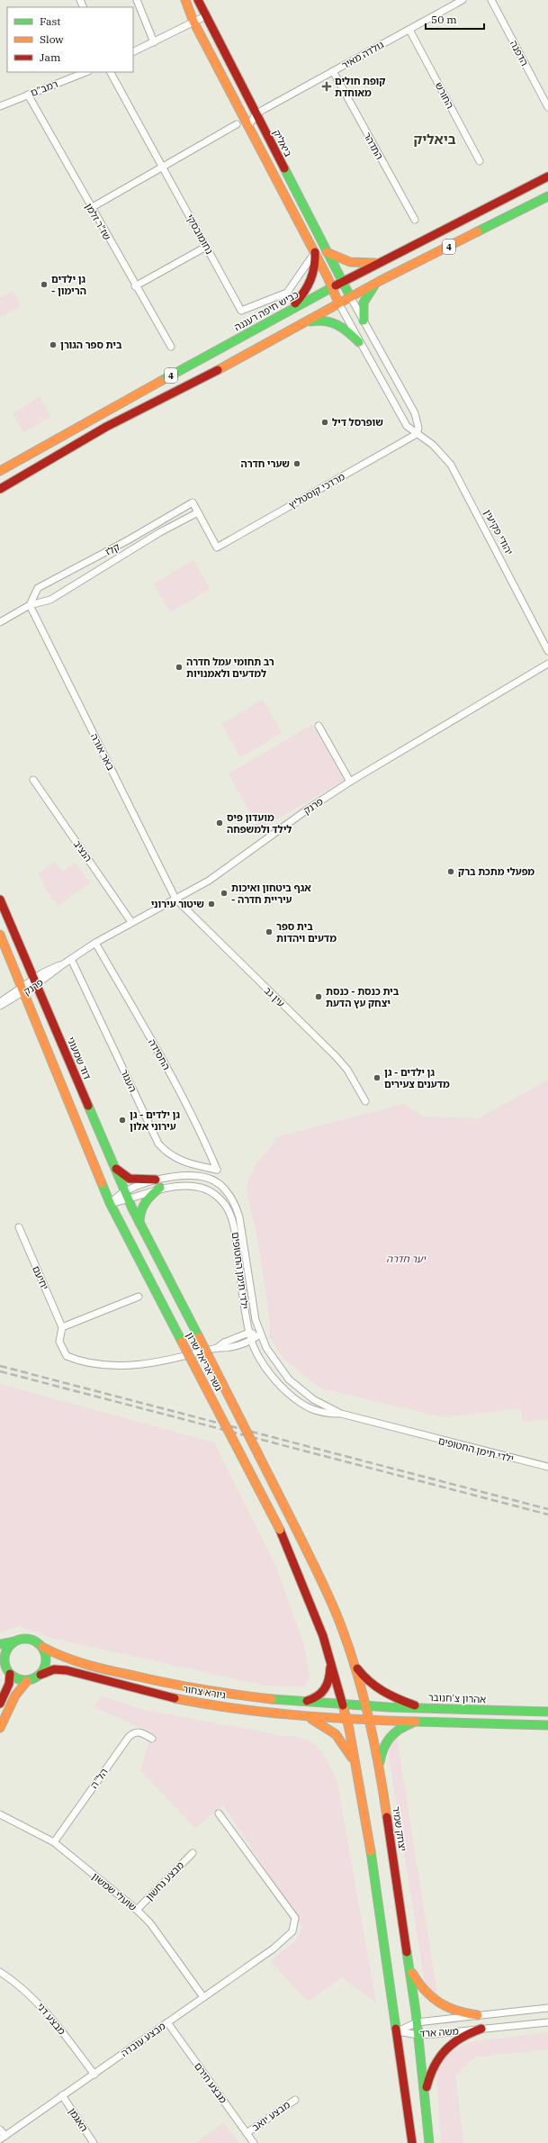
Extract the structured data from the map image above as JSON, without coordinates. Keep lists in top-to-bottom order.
{
  "streets": {
    "main road": [
      "ביאליק",
      "4",
      "כביש חיפה רעננה",
      "יהודי פקיעין",
      "דוד שמעוני",
      "גשר אריאל שרון",
      "גיורא צחור",
      "אהרון צ'חנובר",
      "יצחק שמיר"
    ],
    "street": [
      "הדפנה",
      "גולדה מאיר",
      "רמב\"ם",
      "החורש",
      "התדהר",
      "שז\"ר זלמן",
      "נחומובסקי",
      "מרדכי קוסטליץ",
      "קלז",
      "באר אורה",
      "פרנק",
      "הנציב",
      "עין גב",
      "החסידה",
      "העגור",
      "ילדי תימן החטופים",
      "יחיעם",
      "הל\"ה",
      "מבצע נחשון",
      "שועלי שמשון",
      "מבצע דני",
      "משה ארד",
      "מבצע עובדה",
      "מבצע חירם",
      "מבצע יואב",
      "האגמן"
    ]
  },
  "crossings": [
    ["גולדה מאיר", "החורש"],
    ["גולדה מאיר", "ביאליק"],
    ["גולדה מאיר", "התדהר"],
    ["רמב\"ם", "שז\"ר זלמן"],
    ["ביאליק", "4"],
    ["ביאליק", "כביש חיפה רעננה"],
    ["4", "יהודי פקיעין"],
    ["כביש חיפה רעננה", "יהודי פקיעין"],
    ["מרדכי קוסטליץ", "יהודי פקיעין"],
    ["מרדכי קוסטליץ", "קלז"],
    ["קלז", "באר אורה"],
    ["באר אורה", "פרנק"],
    ["באר אורה", "עין גב"],
    ["פרנק", "הנציב"],
    ["פרנק", "עין גב"],
    ["פרנק", "החסידה"],
    ["פרנק", "דוד שמעוני"],
    ["פרנק", "העגור"],
    ["החסידה", "העגור"],
    ["דוד שמעוני", "ילדי תימן החטופים"],
    ["דוד שמעוני", "גשר אריאל שרון"],
    ["ילדי תימן החטופים", "גשר אריאל שרון"],
    ["גשר אריאל שרון", "יצחק שמיר"],
    ["גיורא צחור", "אהרון צ'חנובר"],
    ["גיורא צחור", "יצחק שמיר"],
    ["אהרון צ'חנובר", "יצחק שמיר"],
    ["הל\"ה", "שועלי שמשון"],
    ["יצחק שמיר", "משה ארד"],
    ["מבצע נחשון", "שועלי שמשון"],
    ["שועלי שמשון", "מבצע עובדה"],
    ["מבצע דני", "מבצע עובדה"],
    ["מבצע עובדה", "מבצע חירם"],
    ["מבצע עובדה", "האגמן"],
    ["מבצע חירם", "מבצע יואב"]
  ],
  "districts": ["ביאליק"],
  "parks": ["יער חדרה"],
  "places": {
    "health": ["קופת חולים מאוחדת"],
    "other": [
      "גן ילדים - הרימון",
      "בית ספר הגורן",
      "שופרסל דיל",
      "שערי חדרה",
      "רב תחומי עמל חדרה למדעים ולאמנויות",
      "מועדון פיס לילד ולמשפחה",
      "מפעלי מתכת ברק",
      "אגף ביטחון ואיכות - עיריית חדרה",
      "שיטור עירוני",
      "בית ספר מדעים ויהדות",
      "בית כנסת - כנסת יצחק עץ הדעת",
      "גן ילדים - גן מדענים צעירים",
      "גן ילדים - גן עירוני אלון"
    ]
  },
  "legend": ["Fast", "Slow", "Jam"],
  "scale_bar": "50 m"
}
